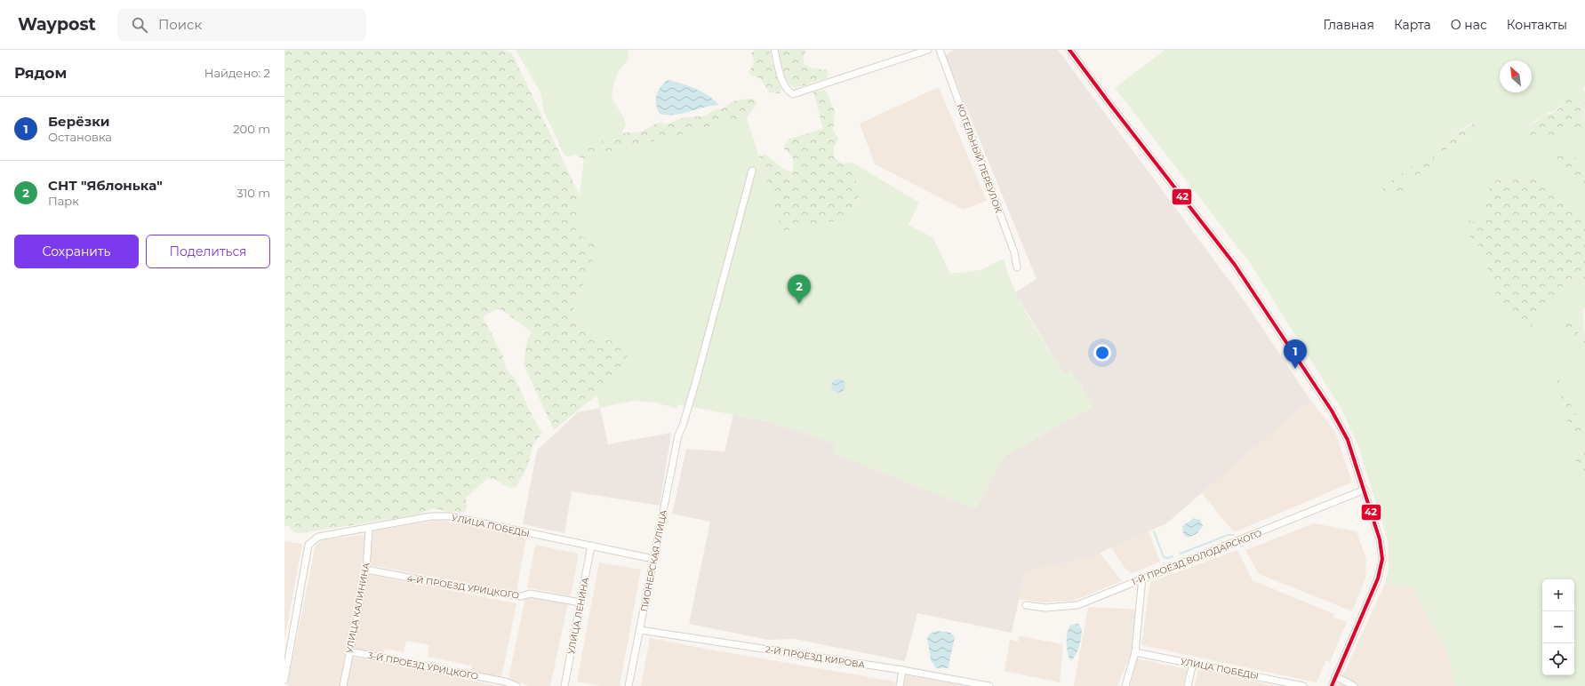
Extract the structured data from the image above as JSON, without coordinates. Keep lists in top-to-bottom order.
{
  "streets": {
    "street": [
      "КОТЕЛЬНЫЙ ПЕРЕУЛОК",
      "УЛИЦА ПОБЕДЫ",
      "1-Й ПРОЕЗД ВОЛОДАРСКОГО",
      "ПИОНЕРСКАЯ УЛИЦА",
      "4-Й ПРОЕЗД УРИЦКОГО",
      "УЛИЦА КАЛИНИНА",
      "УЛИЦА ЛЕНИНА",
      "2-Й ПРОЕЗД КИРОВА",
      "3-Й ПРОЕЗД УРИЦКОГО"
    ]
  },
  "crossings": [
    ["УЛИЦА ПОБЕДЫ", "ПИОНЕРСКАЯ УЛИЦА"],
    ["УЛИЦА ПОБЕДЫ", "УЛИЦА КАЛИНИНА"],
    ["УЛИЦА ПОБЕДЫ", "УЛИЦА ЛЕНИНА"],
    ["ПИОНЕРСКАЯ УЛИЦА", "2-Й ПРОЕЗД КИРОВА"],
    ["4-Й ПРОЕЗД УРИЦКОГО", "УЛИЦА КАЛИНИНА"],
    ["4-Й ПРОЕЗД УРИЦКОГО", "УЛИЦА ЛЕНИНА"],
    ["УЛИЦА КАЛИНИНА", "3-Й ПРОЕЗД УРИЦКОГО"]
  ],
  "lines": ["transit line 42"],
  "north": "top left",
  "page": {
    "header": "Waypost",
    "search": "Поиск",
    "nav": [
      "Главная",
      "Карта",
      "О нас",
      "Контакты"
    ],
    "heading": ["Рядом", "Найдено: 2"],
    "list": [
      {
        "mark": "1",
        "name": "Берёзки",
        "note": "Остановка",
        "value": "200 m"
      },
      {
        "mark": "2",
        "name": "СНТ \"Яблонька\"",
        "note": "Парк",
        "value": "310 m"
      }
    ],
    "buttons": ["Сохранить", "Поделиться"],
    "pins": ["2", "1"],
    "map_buttons": ["+", "−"]
  }
}
